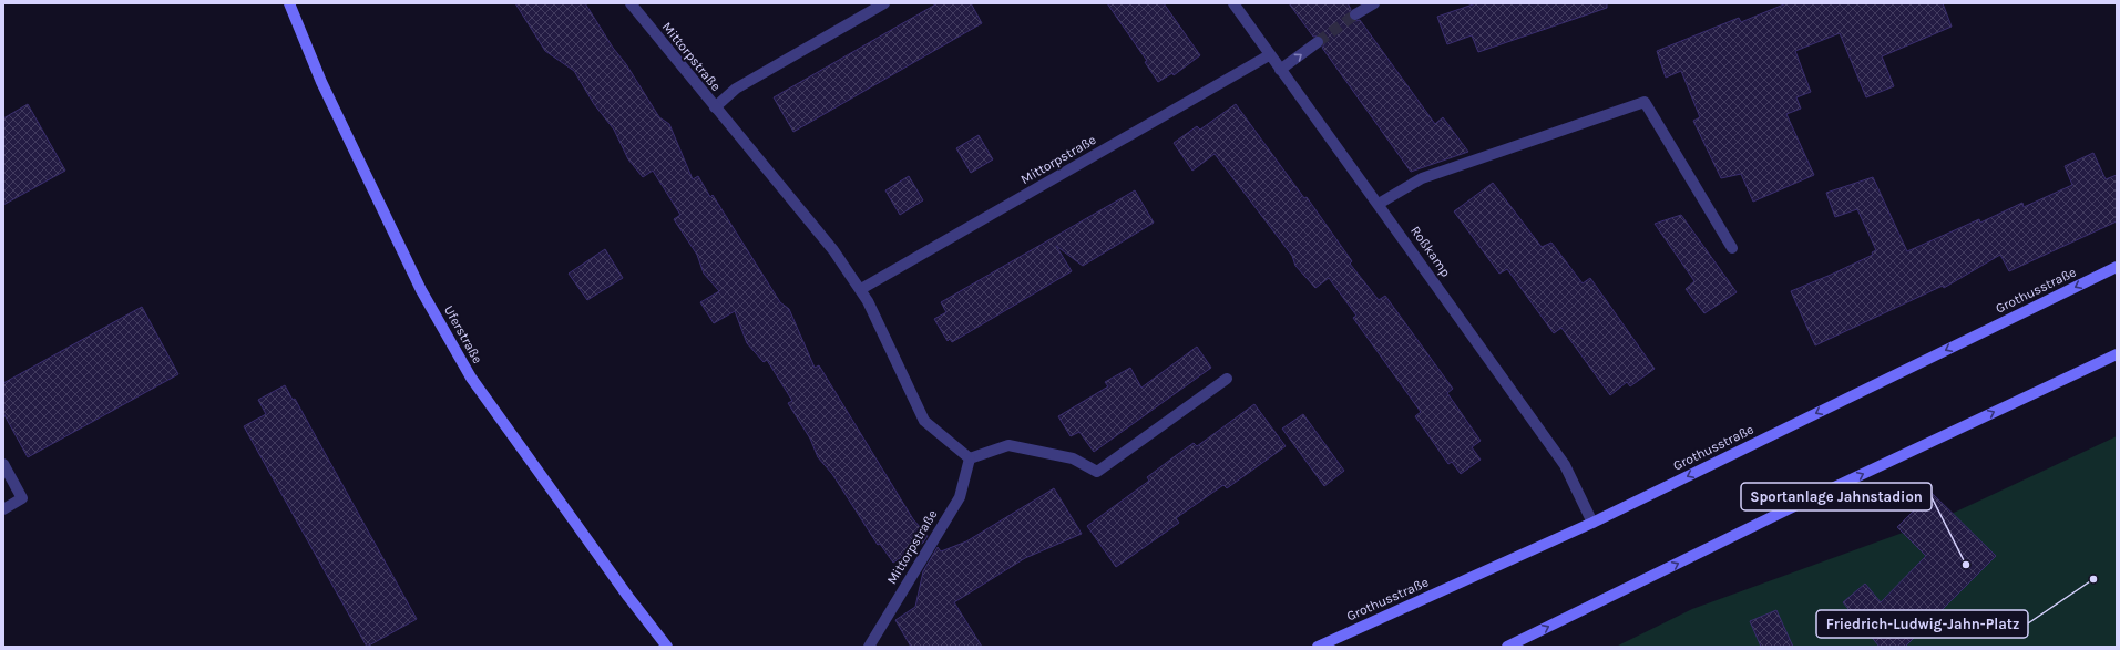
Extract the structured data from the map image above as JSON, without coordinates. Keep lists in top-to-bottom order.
{
  "streets": {
    "main road": ["Grothusstraße", "Uferstraße"],
    "street": ["Mittorpstraße", "Roßkamp"]
  },
  "crossings": [
    ["Mittorpstraße", "Roßkamp"],
    ["Roßkamp", "Grothusstraße"]
  ],
  "places": ["Sportanlage Jahnstadion", "Friedrich-Ludwig-Jahn-Platz"]
}
